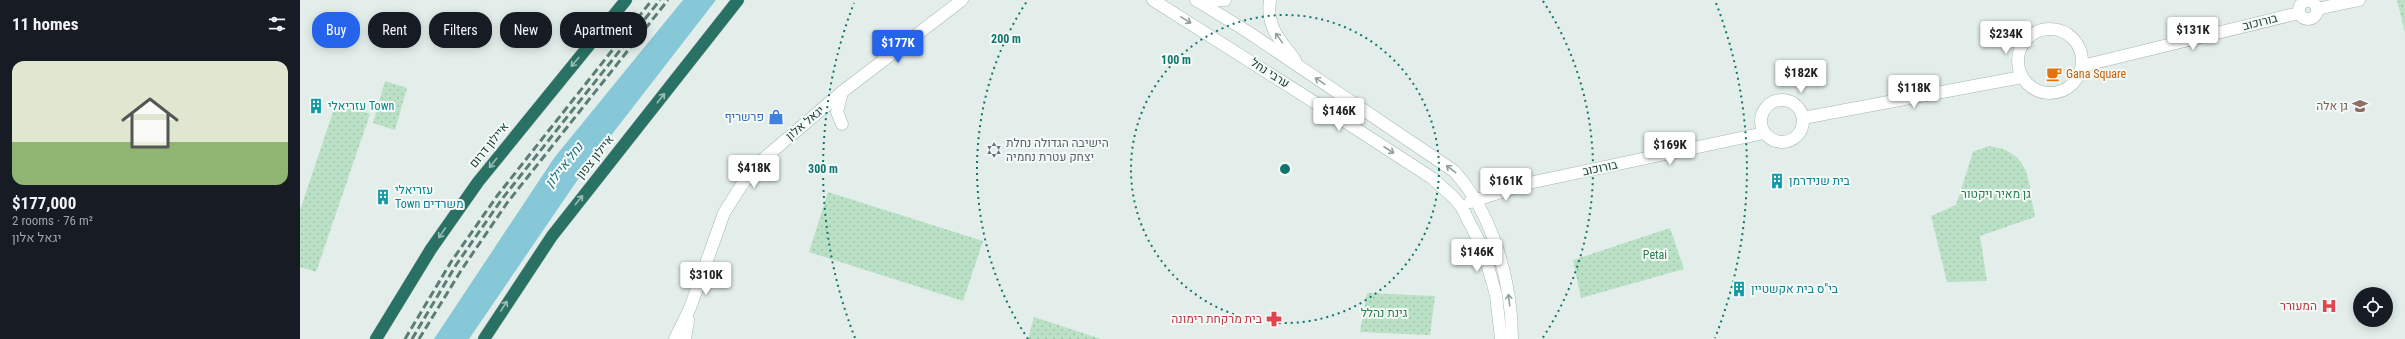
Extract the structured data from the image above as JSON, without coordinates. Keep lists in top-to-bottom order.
{
  "streets": {
    "highway": ["איילון דרום", "איילון צפון"],
    "street": ["בורוכוב", "ערבי נחל", "יגאל אלון"]
  },
  "crossings": [
    ["בורוכוב", "ערבי נחל"]
  ],
  "one_way": ["איילון דרום", "איילון צפון"],
  "water": ["נחל איילון"],
  "parks": ["גן מאיר ויקטור", "Petai", "גינת נהלל"],
  "places": {
    "cafe": ["Gana Square"],
    "building": [
      "עזריאלי Town",
      "בית שנידרמן",
      "עזריאלי Town משרדים",
      "בי\"ס בית אקשטיין"
    ],
    "school or university": ["גן אלה"],
    "shop": ["פרשריף"],
    "synagogue": ["הישיבה הגדולה נחלת יצחק עטרת נחמיה"],
    "hospital": ["המעורר"],
    "pharmacy": ["בית מרקחת רימונה"]
  },
  "page": {
    "heading": "11 homes",
    "chip": [
      "Buy",
      "Rent",
      "Filters",
      "New",
      "Apartment"
    ],
    "price": [
      "$131K",
      "$234K",
      "$177K",
      "$182K",
      "$118K",
      "$146K",
      "$169K",
      "$418K",
      "$161K",
      "$146K",
      "$310K"
    ],
    "list": [
      {
        "name": "$177,000",
        "note": "2 rooms · 76 m² · יגאל אלון"
      }
    ]
  },
  "rings": ["200 m", "100 m", "300 m"]
}
